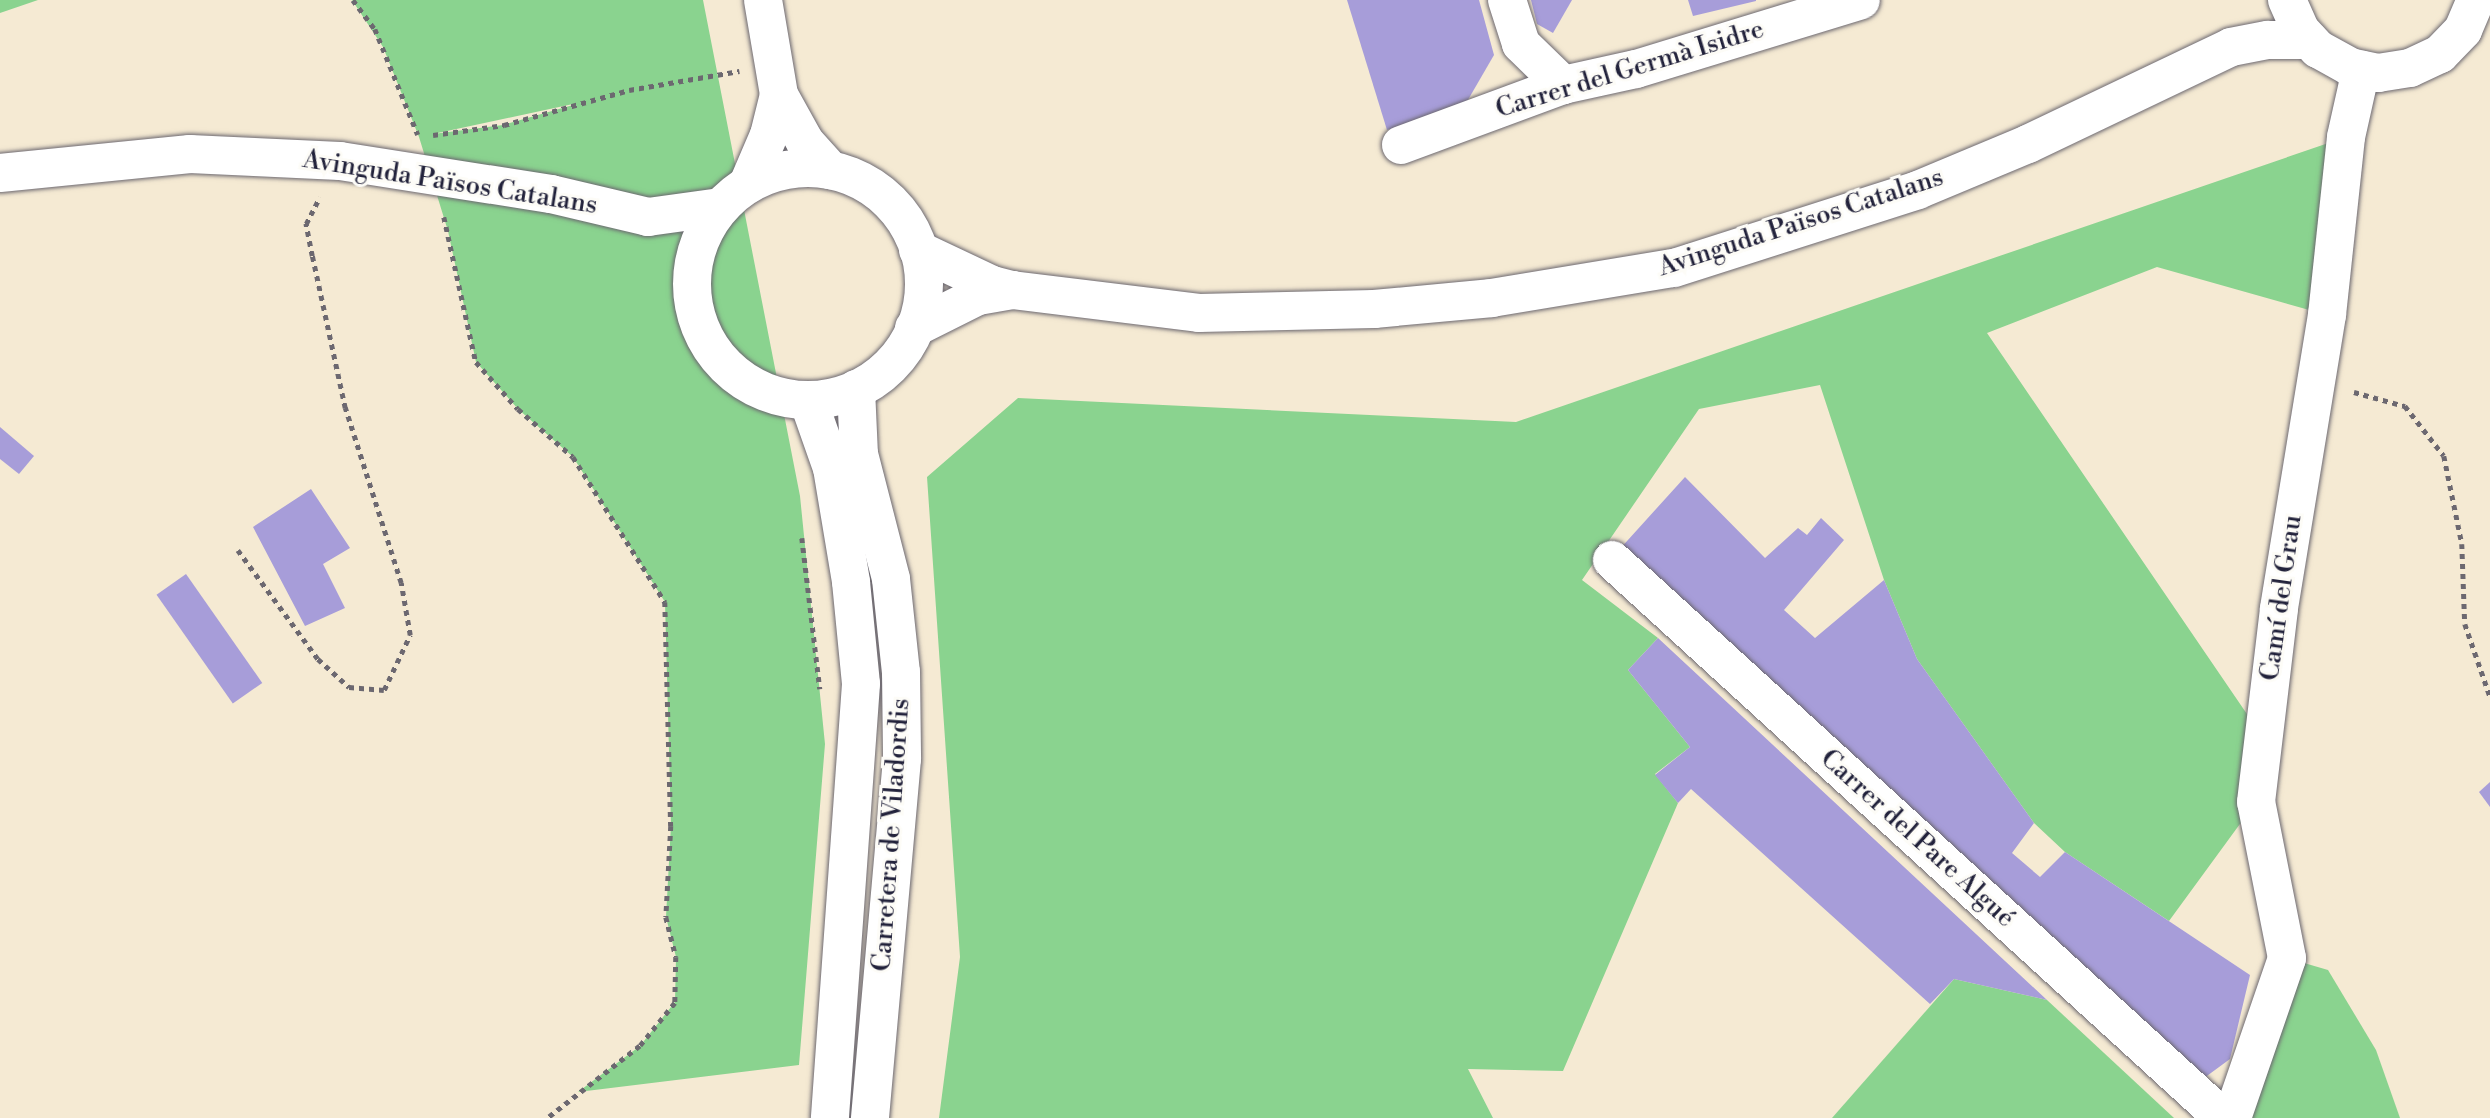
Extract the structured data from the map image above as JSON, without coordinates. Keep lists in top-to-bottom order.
{
  "streets": {
    "street": [
      "Carrer del Germà Isidre",
      "Avinguda Països Catalans",
      "Camí del Grau",
      "Carretera de Viladordis",
      "Carrer del Pare Algué"
    ]
  },
  "crossings": [
    ["Avinguda Països Catalans", "Carretera de Viladordis"]
  ]
}
